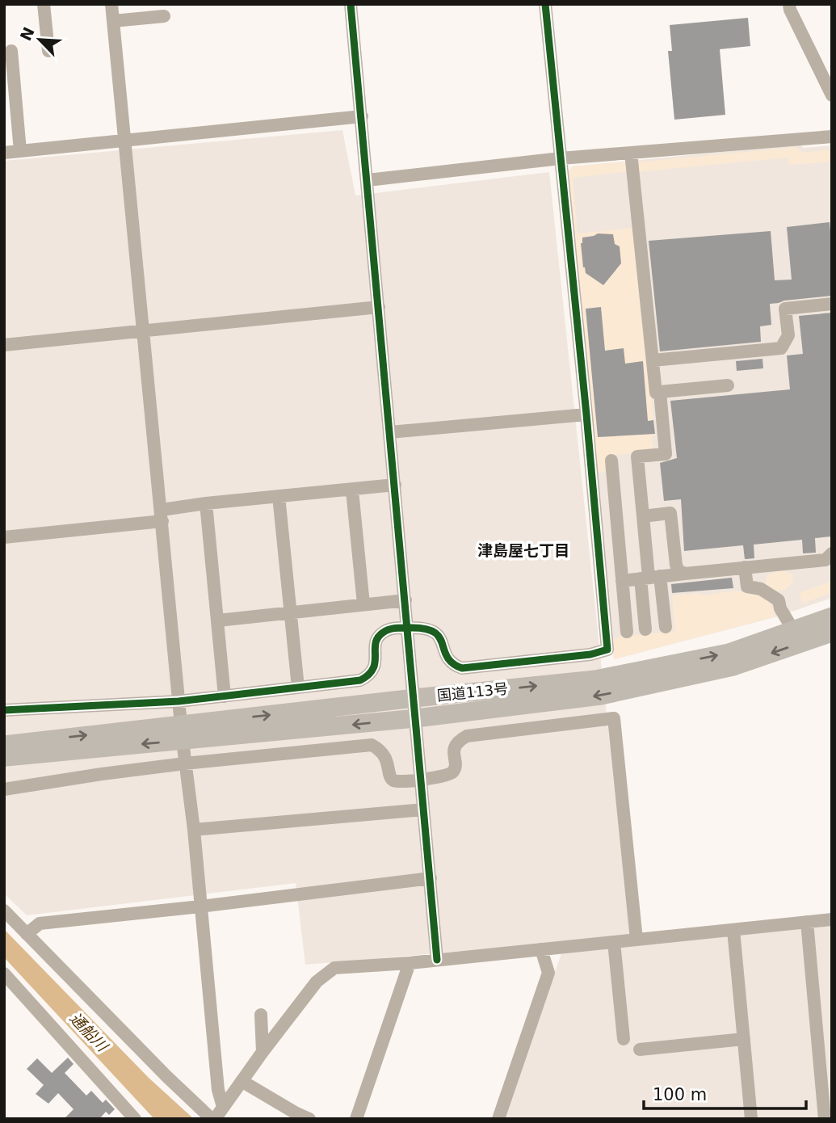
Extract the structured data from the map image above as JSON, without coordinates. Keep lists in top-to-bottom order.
{
  "streets": {
    "highway": ["国道113号"]
  },
  "districts": ["津島屋七丁目"],
  "water": ["通船川"],
  "scale_bar": "100 m",
  "north": "top left"
}
